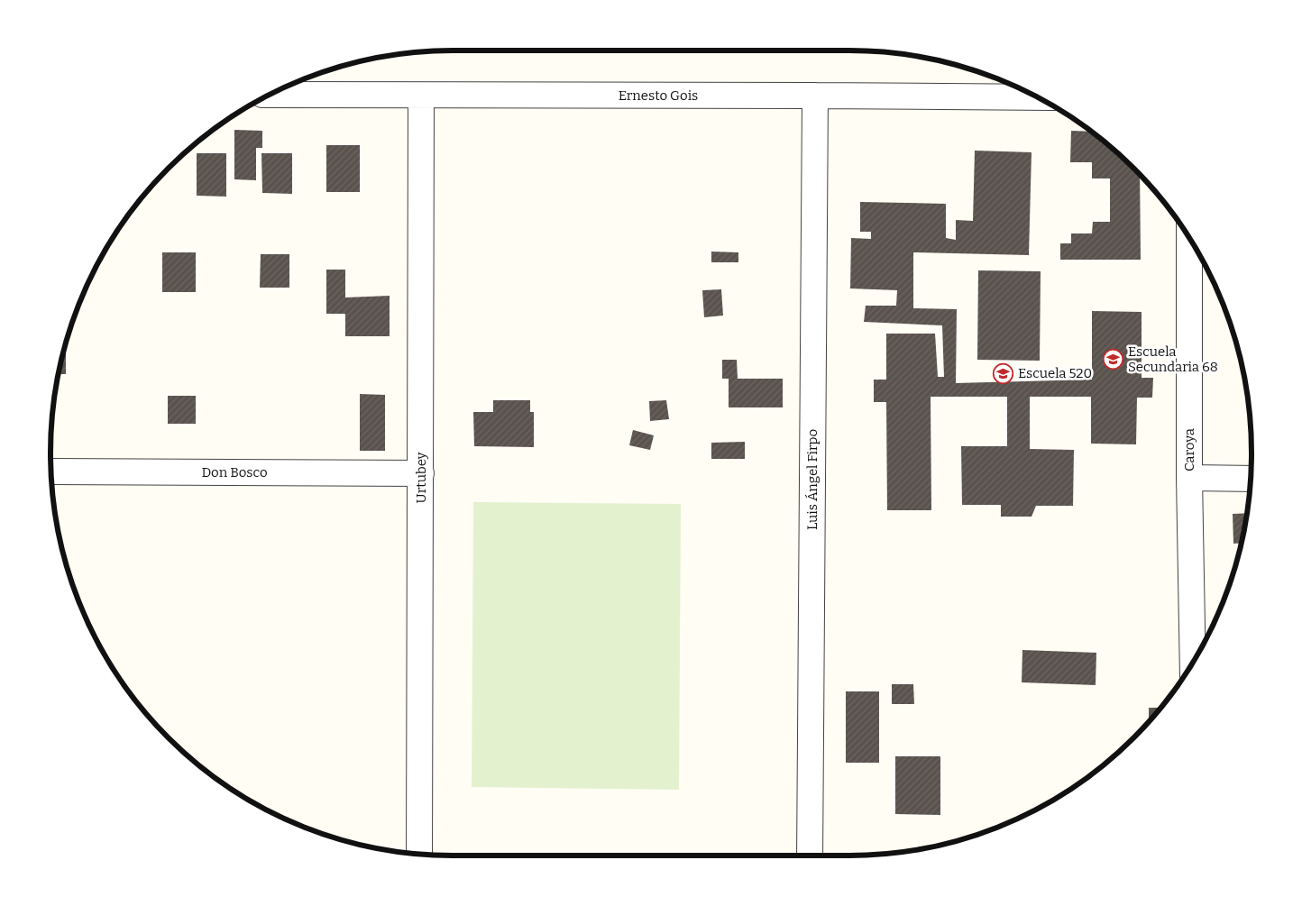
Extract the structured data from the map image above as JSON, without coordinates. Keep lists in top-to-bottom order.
{
  "streets": {
    "street": [
      "Ernesto Gois",
      "Caroya",
      "Don Bosco",
      "Urtubey",
      "Luis Ángel Firpo"
    ]
  },
  "crossings": [
    ["Ernesto Gois", "Urtubey"],
    ["Ernesto Gois", "Luis Ángel Firpo"],
    ["Don Bosco", "Urtubey"]
  ],
  "places": {
    "school or university": ["Escuela Secundaria 68", "Escuela 520"]
  }
}
